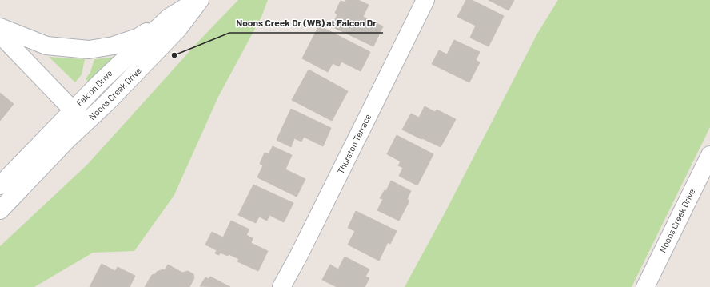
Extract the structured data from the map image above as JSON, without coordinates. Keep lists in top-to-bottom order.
{
  "streets": {
    "street": ["Falcon Drive", "Noons Creek Drive", "Thurston Terrace"]
  },
  "crossings": [
    ["Falcon Drive", "Noons Creek Drive"]
  ],
  "places": ["Noons Creek Dr (WB) at Falcon Dr"]
}
